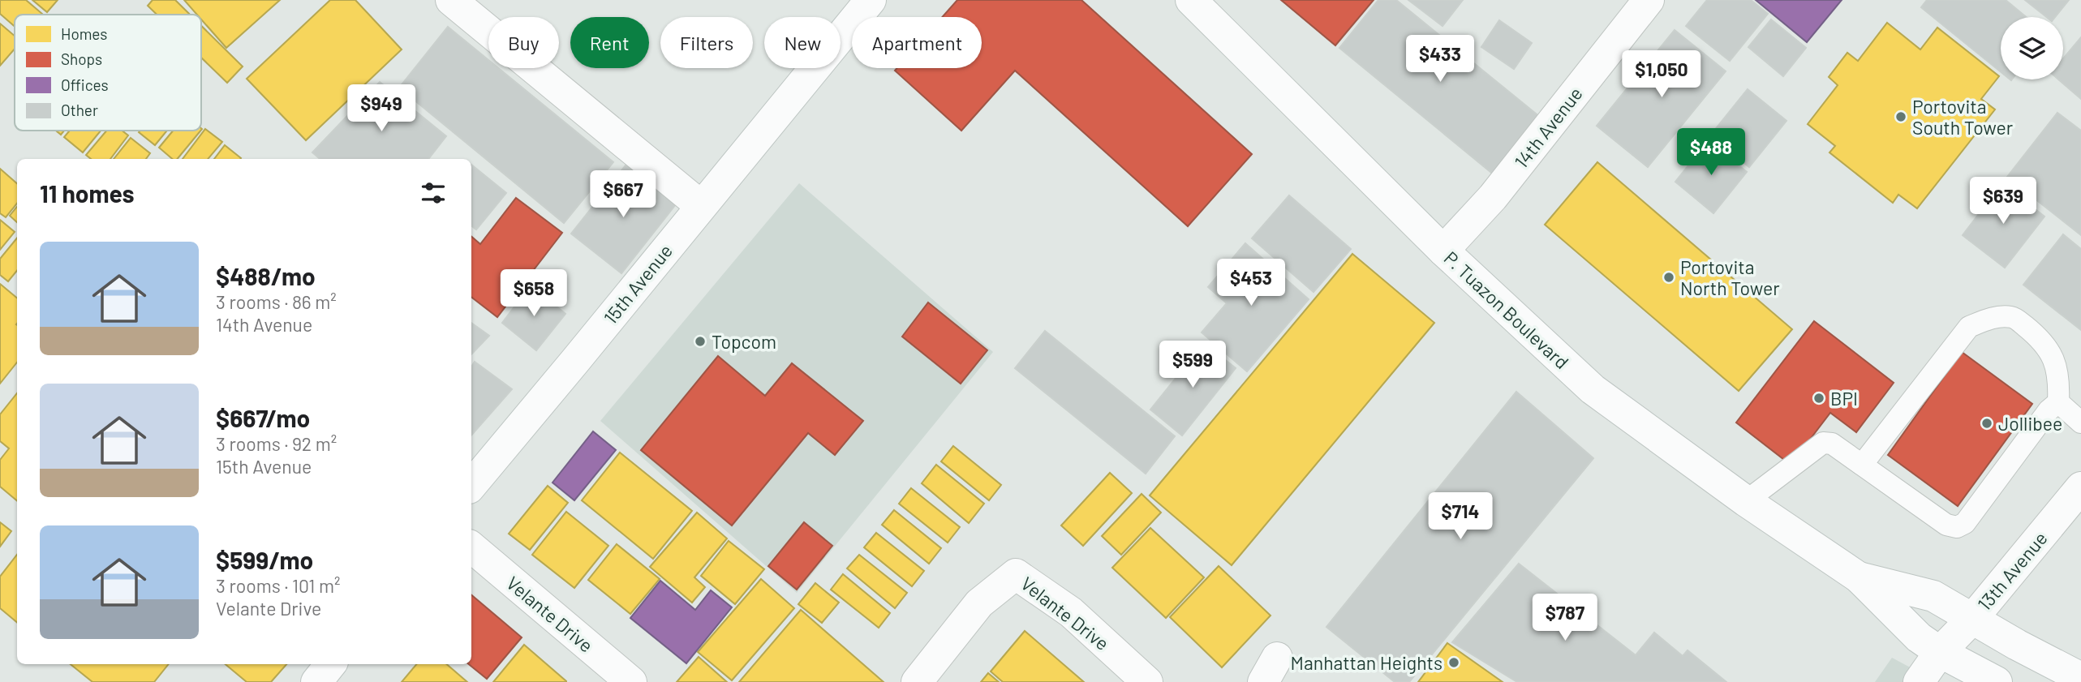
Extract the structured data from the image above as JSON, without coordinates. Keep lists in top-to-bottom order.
{
  "streets": {
    "main road": [
      "14th Avenue",
      "15th Avenue",
      "P. Tuazon Boulevard",
      "13th Avenue",
      "Velante Drive"
    ]
  },
  "crossings": [
    ["14th Avenue", "P. Tuazon Boulevard"],
    ["P. Tuazon Boulevard", "13th Avenue"]
  ],
  "places": [
    "Portovita South Tower",
    "Portovita North Tower",
    "Topcom",
    "BPI",
    "Jollibee",
    "Manhattan Heights"
  ],
  "legend": [
    "Homes",
    "Shops",
    "Offices",
    "Other"
  ],
  "page": {
    "chip": [
      "Buy",
      "Rent",
      "Filters",
      "New",
      "Apartment"
    ],
    "price": [
      "$433",
      "$1,050",
      "$949",
      "$488",
      "$667",
      "$639",
      "$453",
      "$658",
      "$599",
      "$714",
      "$787"
    ],
    "heading": "11 homes",
    "list": [
      {
        "name": "$488/mo",
        "note": "3 rooms · 86 m² · 14th Avenue"
      },
      {
        "name": "$667/mo",
        "note": "3 rooms · 92 m² · 15th Avenue"
      },
      {
        "name": "$599/mo",
        "note": "3 rooms · 101 m² · Velante Drive"
      }
    ]
  }
}
